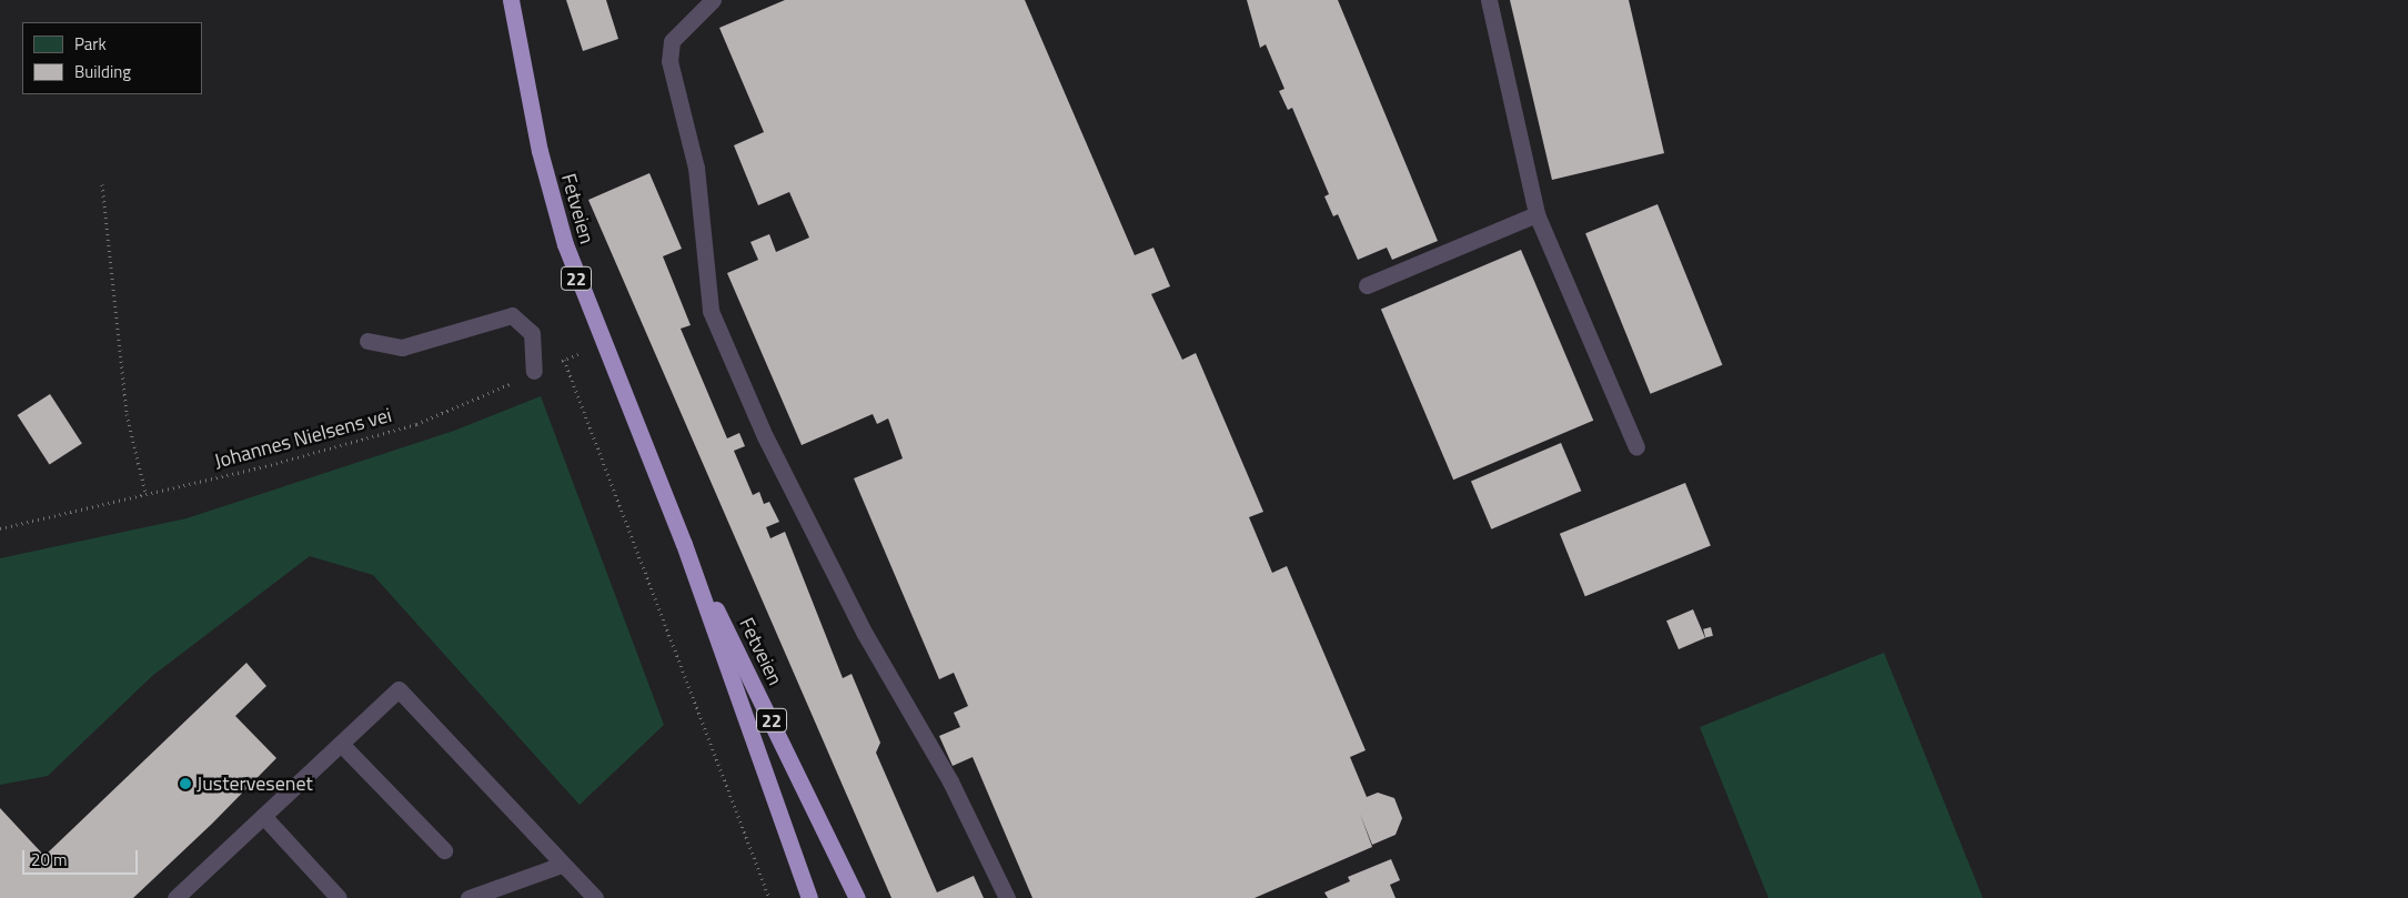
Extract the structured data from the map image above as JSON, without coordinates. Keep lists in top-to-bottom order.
{
  "streets": {
    "highway": ["Fetveien", "22"],
    "path": ["Johannes Nielsens vei"]
  },
  "crossings": [
    ["Fetveien", "Johannes Nielsens vei"]
  ],
  "places": ["Justervesenet"],
  "legend": ["Park", "Building"],
  "scale_bar": "20 m"
}
